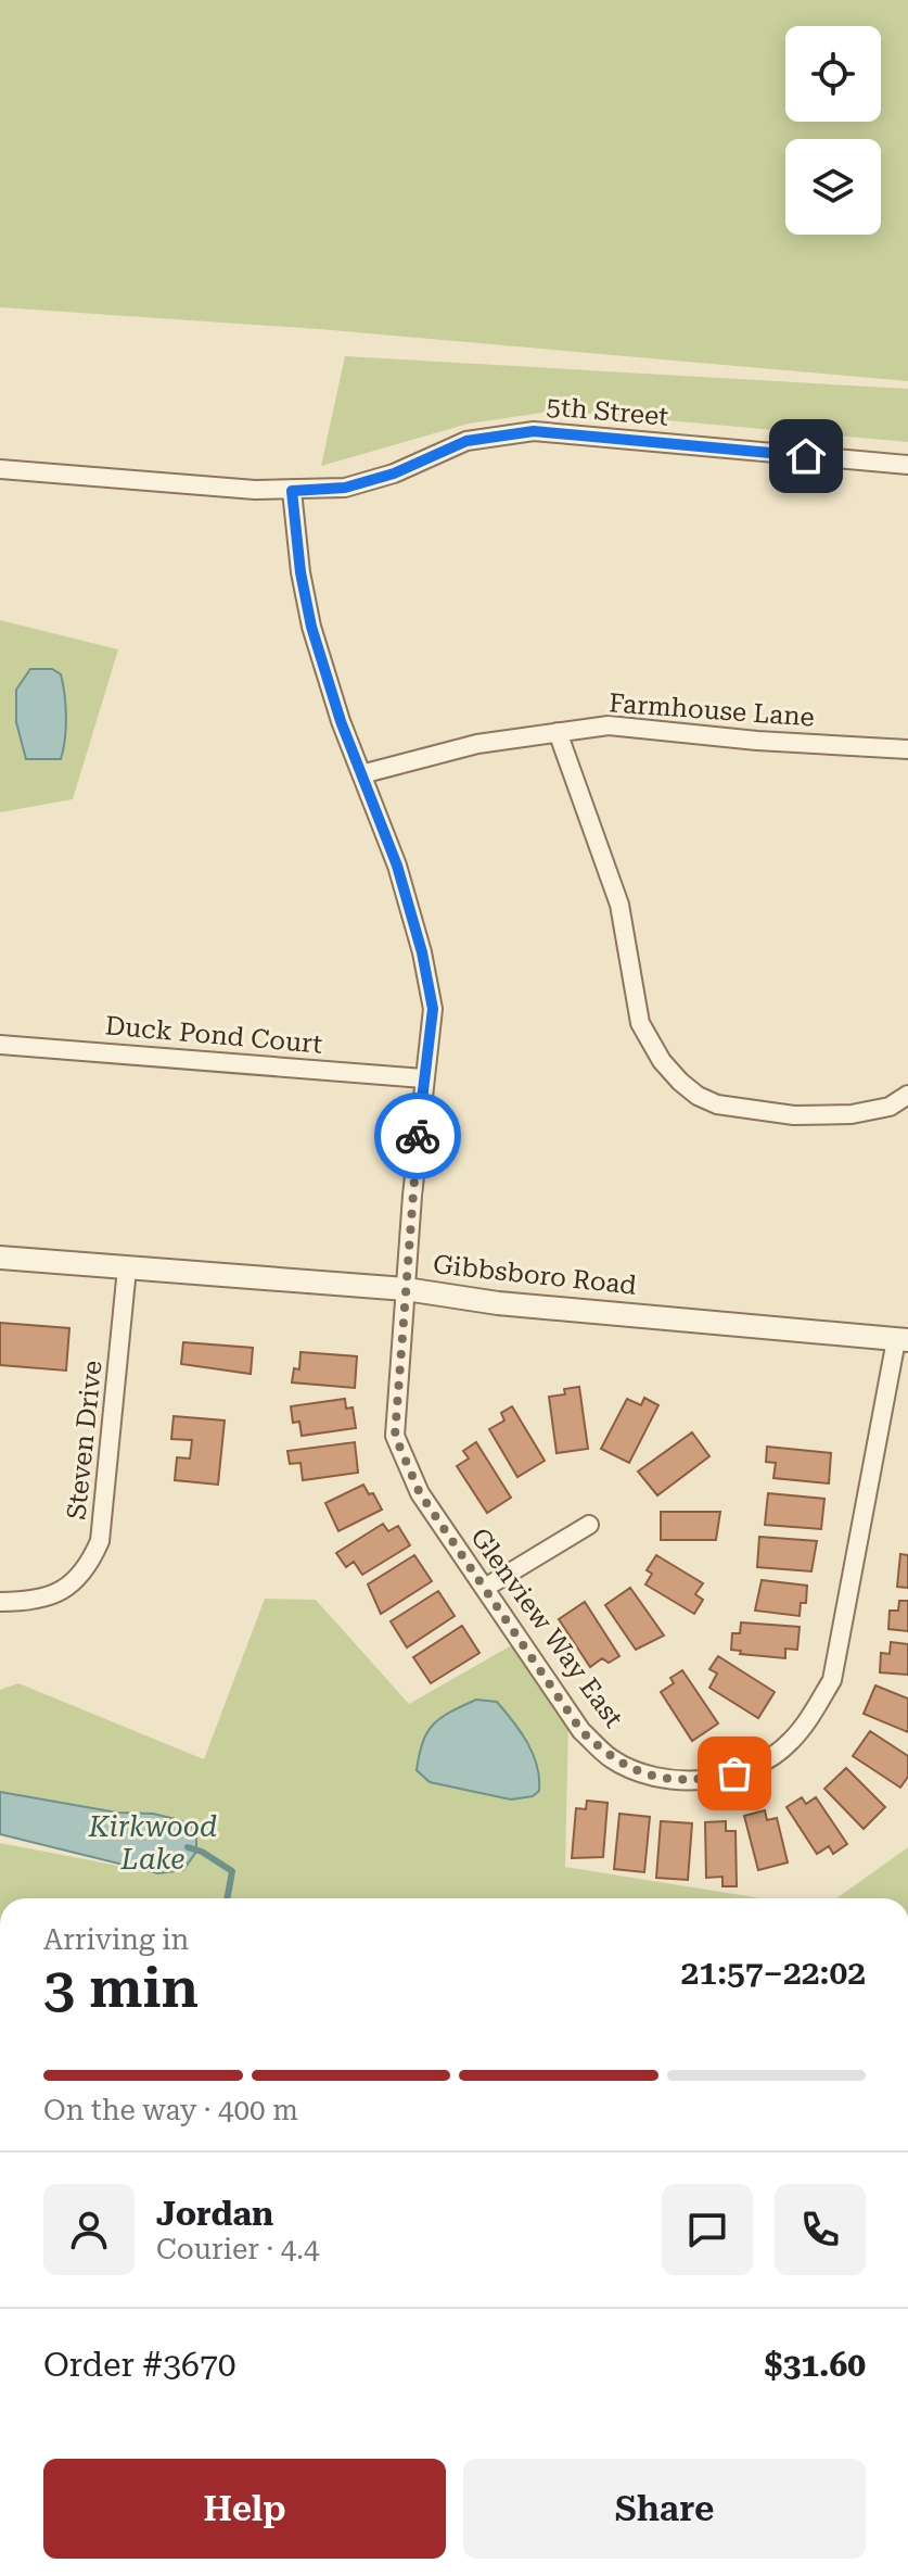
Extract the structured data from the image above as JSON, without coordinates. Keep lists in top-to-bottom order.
{
  "streets": {
    "street": [
      "5th Street",
      "Farmhouse Lane",
      "Duck Pond Court",
      "Gibbsboro Road",
      "Steven Drive",
      "Glenview Way East"
    ]
  },
  "crossings": [
    ["5th Street", "Glenview Way East"],
    ["Farmhouse Lane", "Glenview Way East"],
    ["Duck Pond Court", "Glenview Way East"],
    ["Gibbsboro Road", "Steven Drive"],
    ["Gibbsboro Road", "Glenview Way East"]
  ],
  "water": ["Kirkwood Lake"],
  "page": {
    "heading": ["3 min", "Arriving in", "21:57–22:02"],
    "panel": [
      "Jordan",
      "Courier · 4.4",
      "Order #3670",
      "$31.60"
    ],
    "bar": "On the way · 400 m",
    "buttons": ["Help", "Share"]
  }
}
